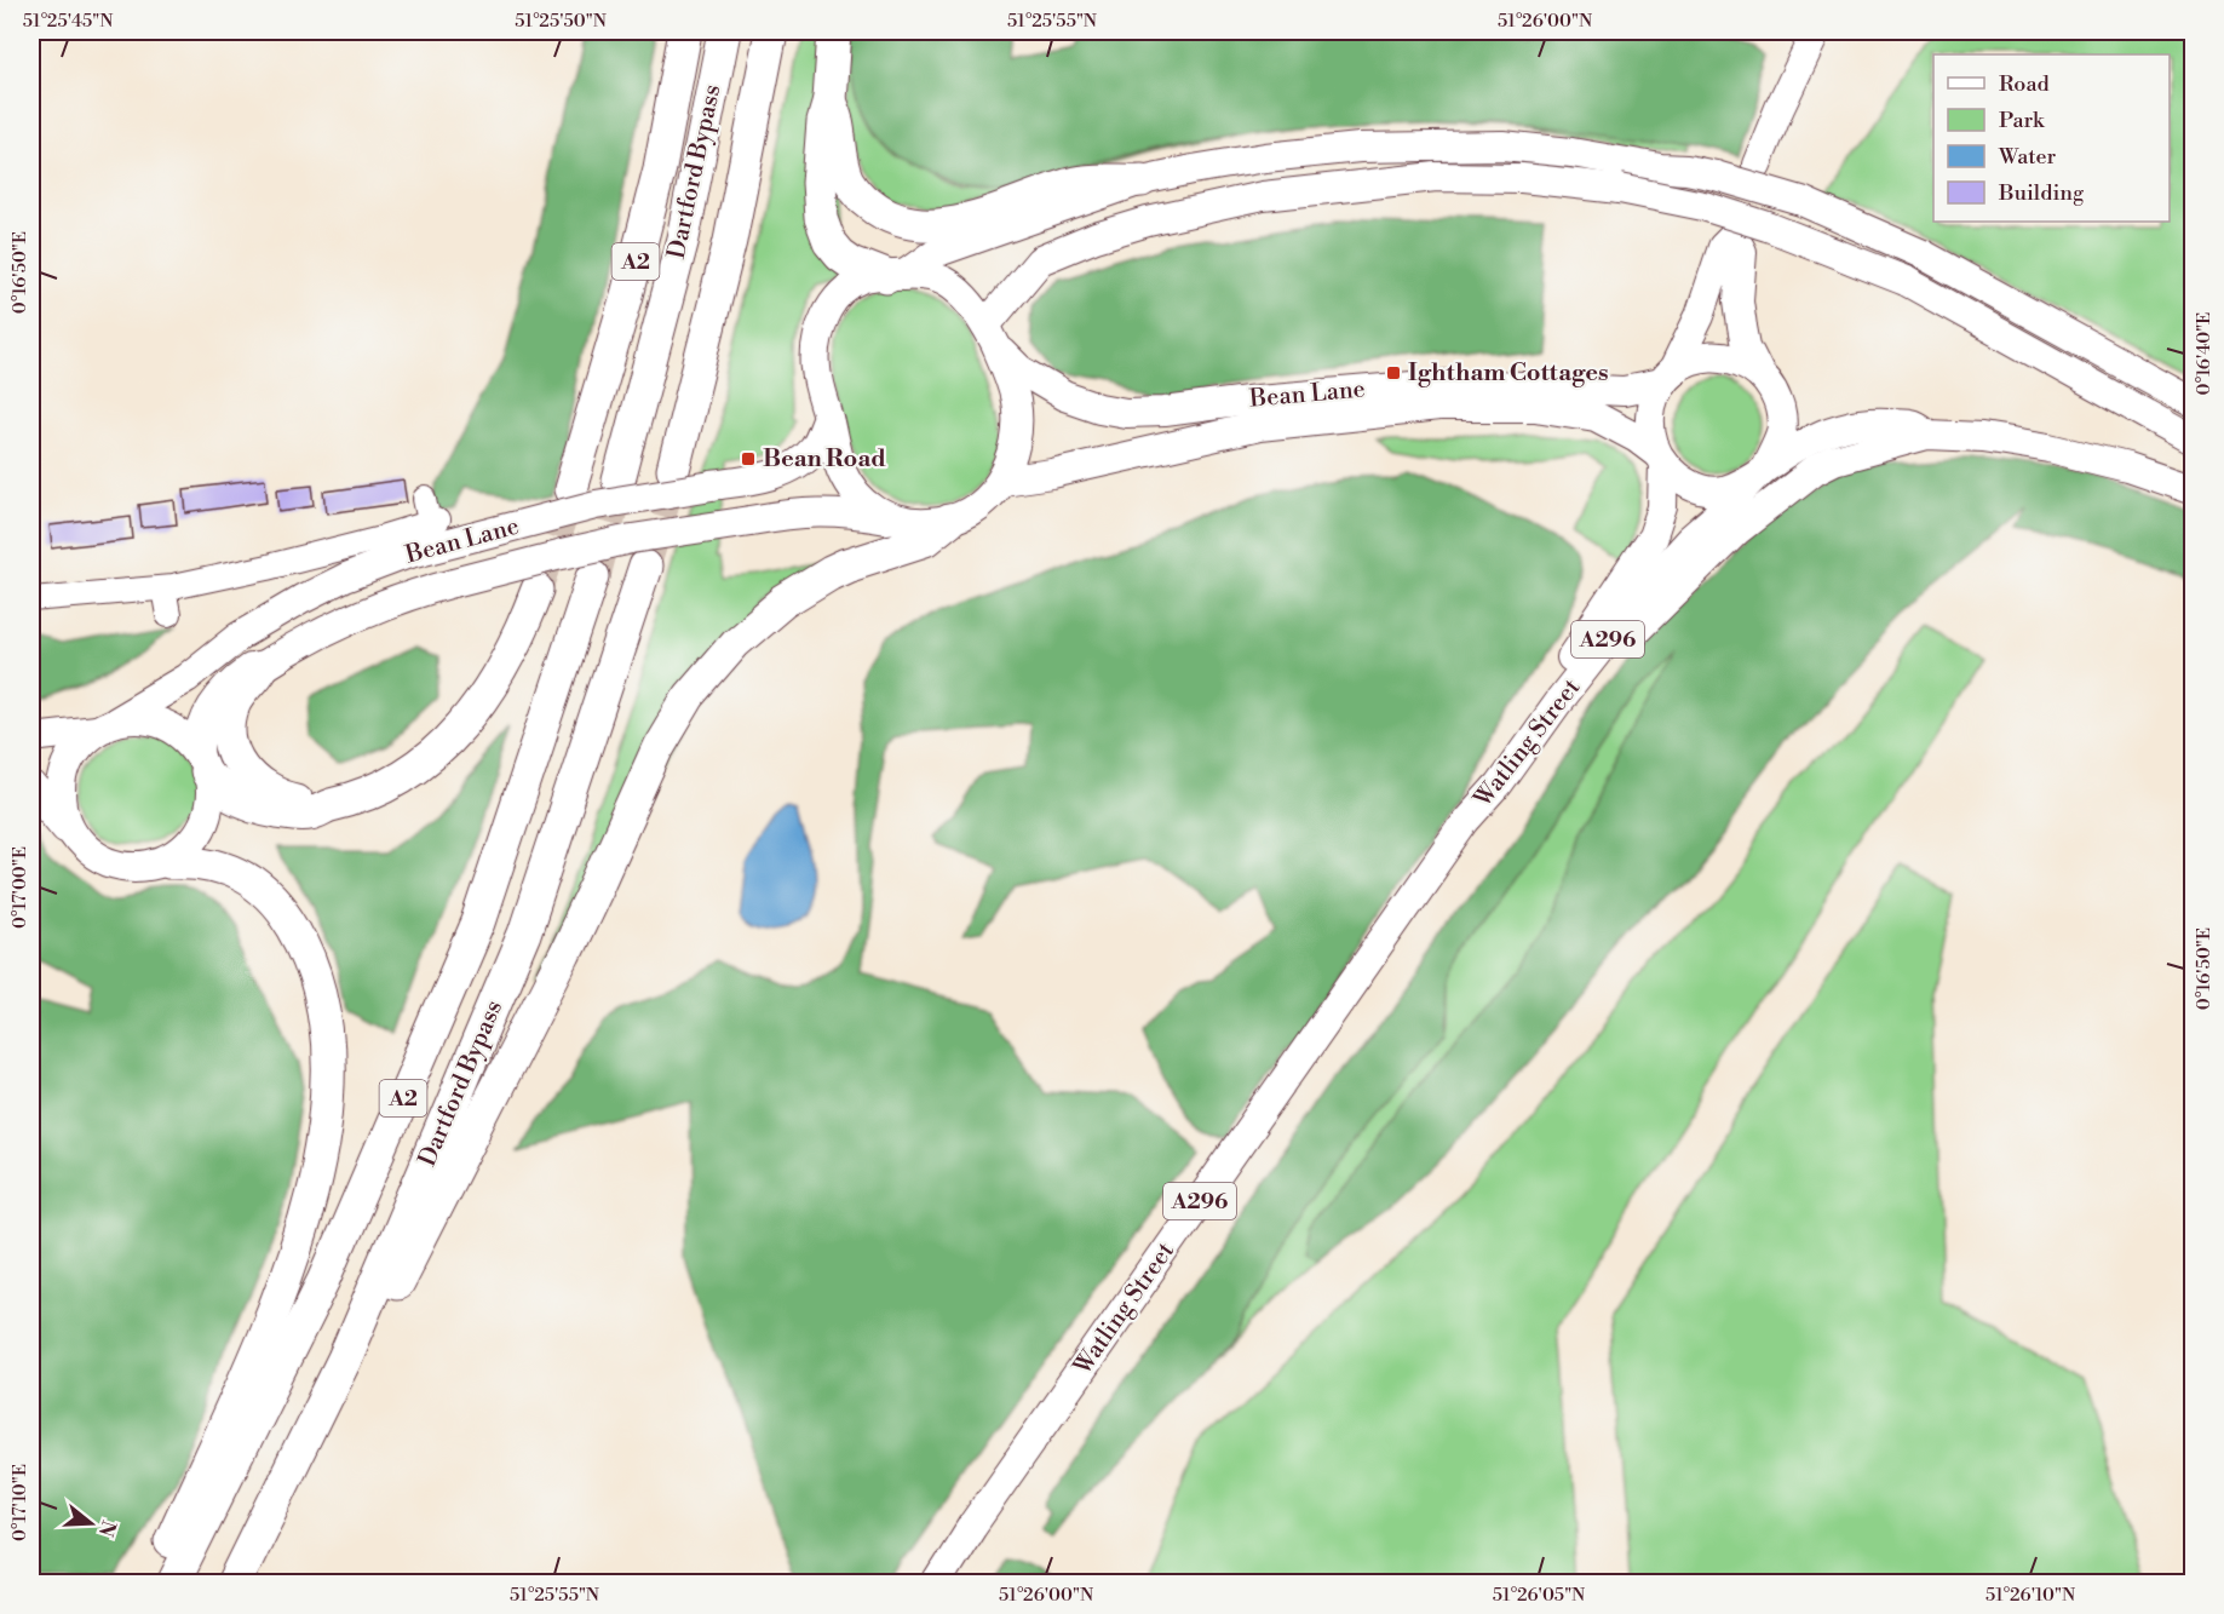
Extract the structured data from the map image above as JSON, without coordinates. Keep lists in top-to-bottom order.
{
  "streets": {
    "highway": ["Dartford Bypass", "A2"],
    "main road": ["Bean Lane", "A296", "Watling Street"]
  },
  "crossings": [
    ["Bean Lane", "Watling Street"]
  ],
  "places": {
    "transit": ["Ightham Cottages", "Bean Road"]
  },
  "legend": [
    "Road",
    "Park",
    "Water",
    "Building"
  ],
  "north": "right",
  "coordinates": [
    "51°25'45\"N",
    "51°25'50\"N",
    "51°25'55\"N",
    "51°26'00\"N",
    "0°16'50\"E",
    "0°16'40\"E",
    "0°17'00\"E",
    "0°17'10\"E",
    "51°26'05\"N",
    "51°26'10\"N"
  ]
}
